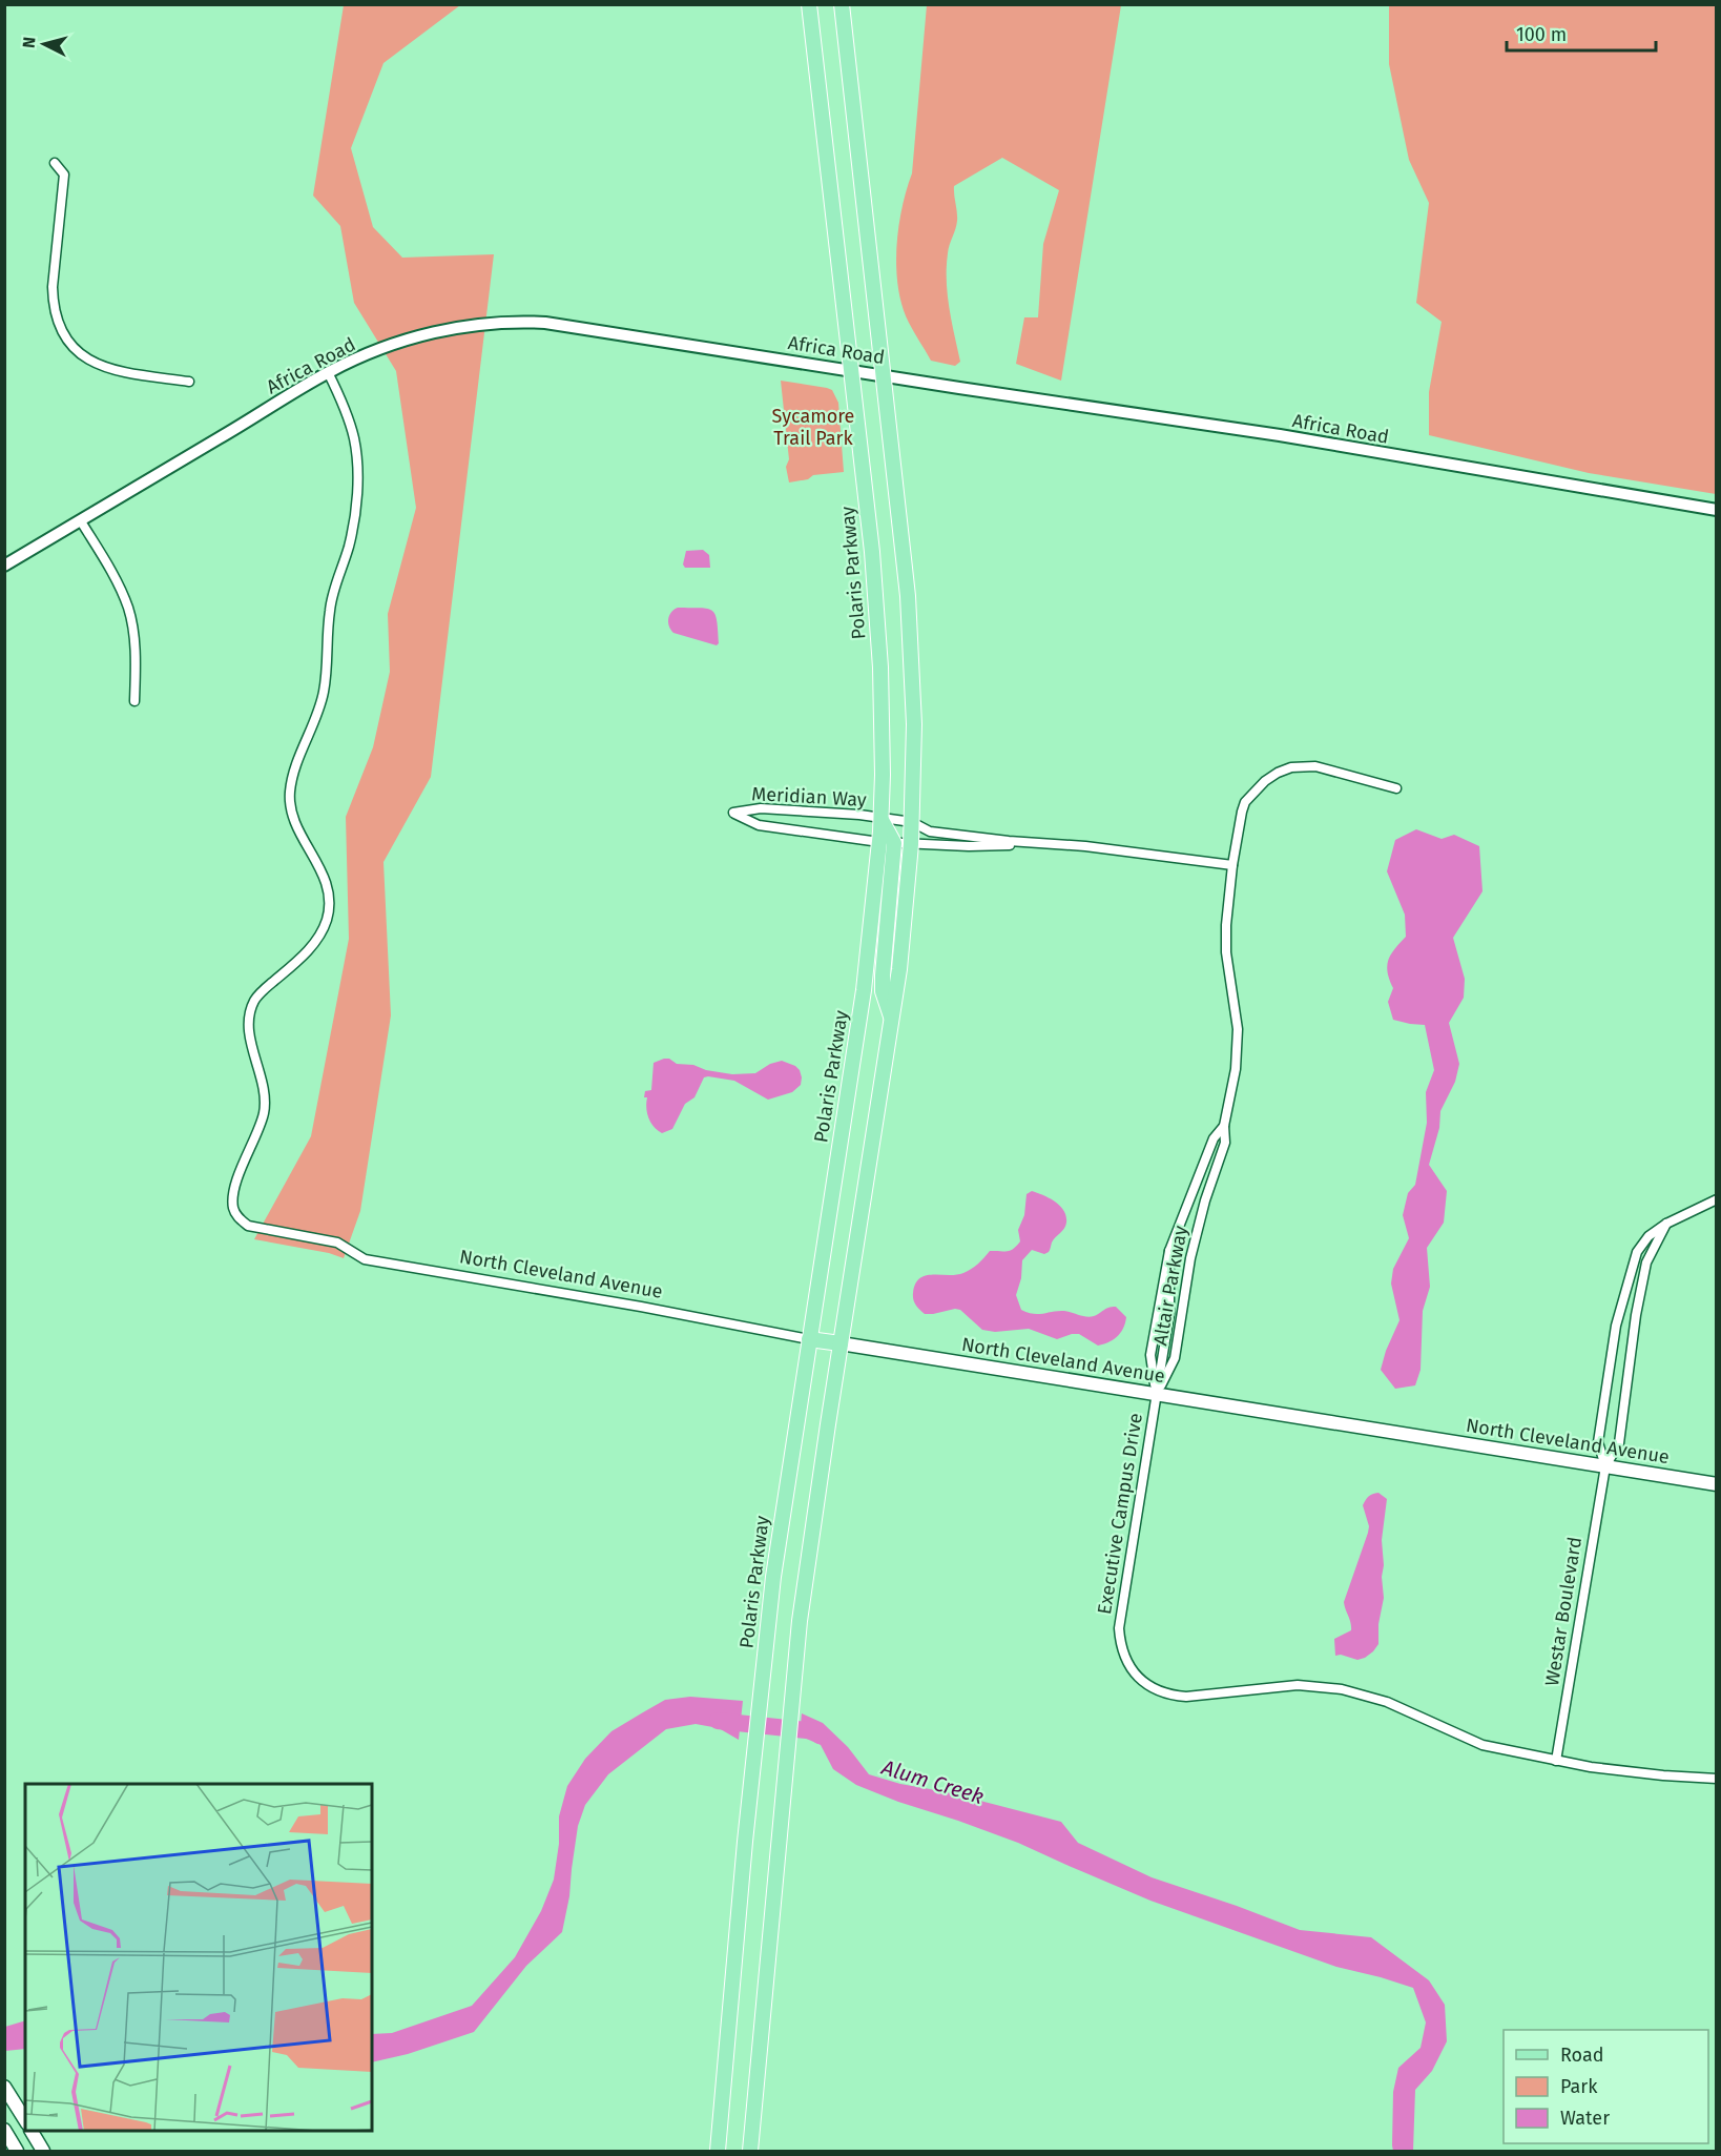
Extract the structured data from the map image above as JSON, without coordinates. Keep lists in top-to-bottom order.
{
  "streets": {
    "main road": ["Polaris Parkway", "North Cleveland Avenue"],
    "street": [
      "Africa Road",
      "Meridian Way",
      "Altair Parkway",
      "Executive Campus Drive",
      "Westar Boulevard"
    ]
  },
  "crossings": [
    ["Africa Road", "Polaris Parkway"],
    ["Africa Road", "North Cleveland Avenue"],
    ["Polaris Parkway", "Meridian Way"],
    ["Polaris Parkway", "North Cleveland Avenue"],
    ["Meridian Way", "Altair Parkway"],
    ["North Cleveland Avenue", "Altair Parkway"],
    ["North Cleveland Avenue", "Executive Campus Drive"],
    ["North Cleveland Avenue", "Westar Boulevard"],
    ["Altair Parkway", "Executive Campus Drive"],
    ["Executive Campus Drive", "Westar Boulevard"]
  ],
  "water": ["Alum Creek"],
  "parks": ["Sycamore Trail Park"],
  "legend": ["Road", "Park", "Water"],
  "scale_bar": "100 m",
  "north": "left"
}
